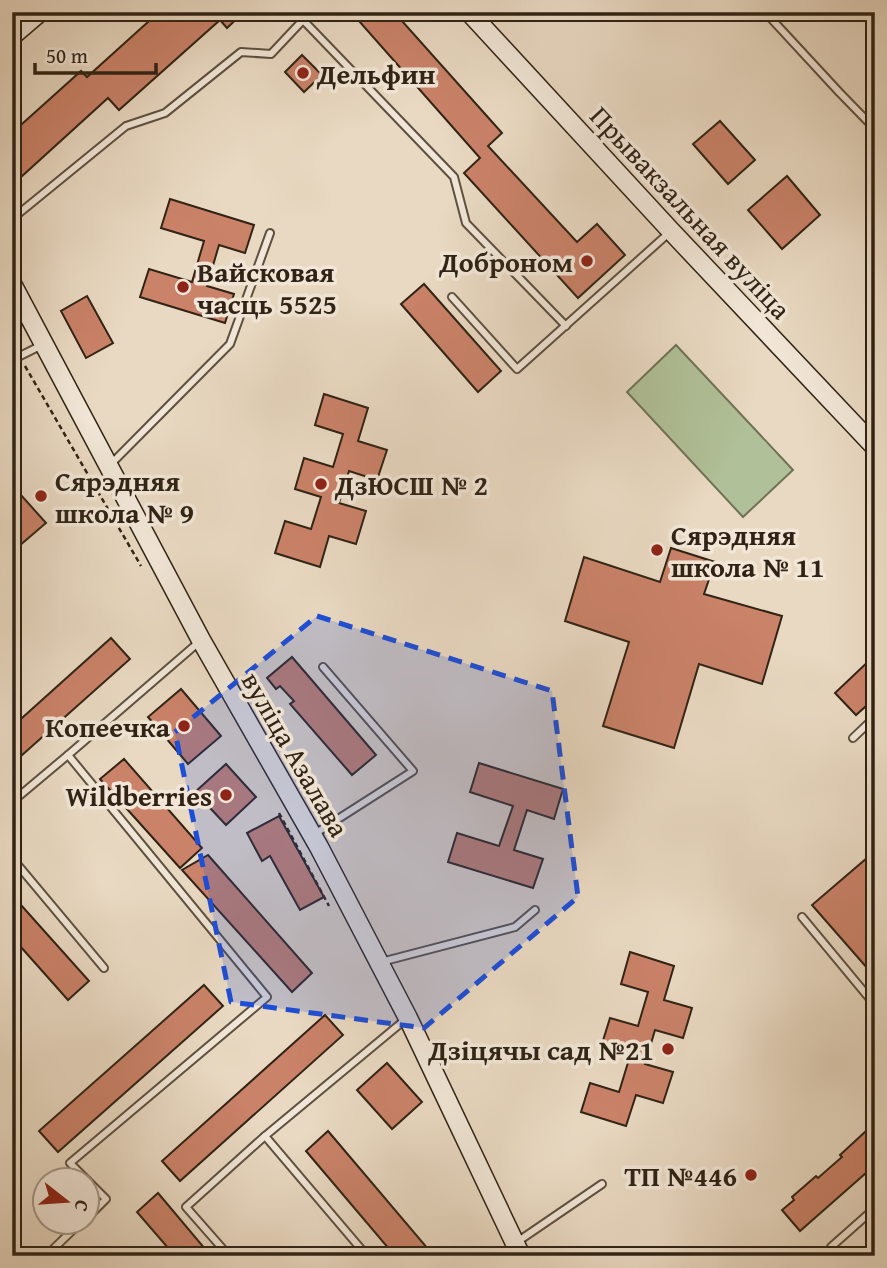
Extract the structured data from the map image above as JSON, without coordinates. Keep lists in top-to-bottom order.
{
  "streets": {
    "street": ["Прывакзальная вуліца", "вуліца Азалава"]
  },
  "places": [
    "Дельфин",
    "Доброном",
    "Вайсковая часць 5525",
    "ДзЮСШ № 2",
    "Сярэдняя школа № 9",
    "Сярэдняя школа № 11",
    "Копеечка",
    "Wildberries",
    "Дзіцячы сад №21",
    "ТП №446"
  ],
  "scale_bar": "50 m",
  "north": "right"
}
